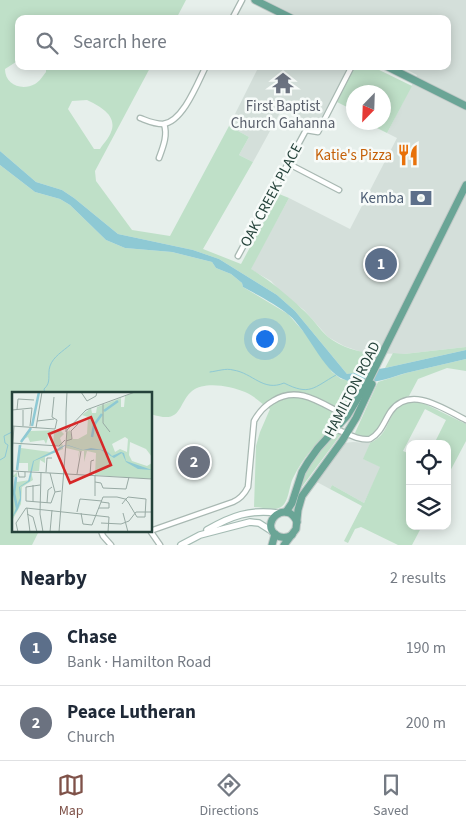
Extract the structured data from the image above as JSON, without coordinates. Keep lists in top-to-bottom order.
{
  "streets": {
    "main road": ["HAMILTON ROAD"],
    "street": ["OAK CREEK PLACE"]
  },
  "places": {
    "temple": ["First Baptist Church Gahanna"],
    "restaurant": ["Katie's Pizza"],
    "bank": ["Kemba"]
  },
  "north": "bottom left",
  "page": {
    "search": "Search here",
    "pins": ["1", "2"],
    "heading": ["Nearby", "2 results"],
    "list": [
      {
        "mark": "1",
        "name": "Chase",
        "note": "Bank · Hamilton Road",
        "value": "190 m"
      },
      {
        "mark": "2",
        "name": "Peace Lutheran",
        "note": "Church",
        "value": "200 m"
      }
    ],
    "nav": ["Map", "Directions", "Saved"]
  }
}
